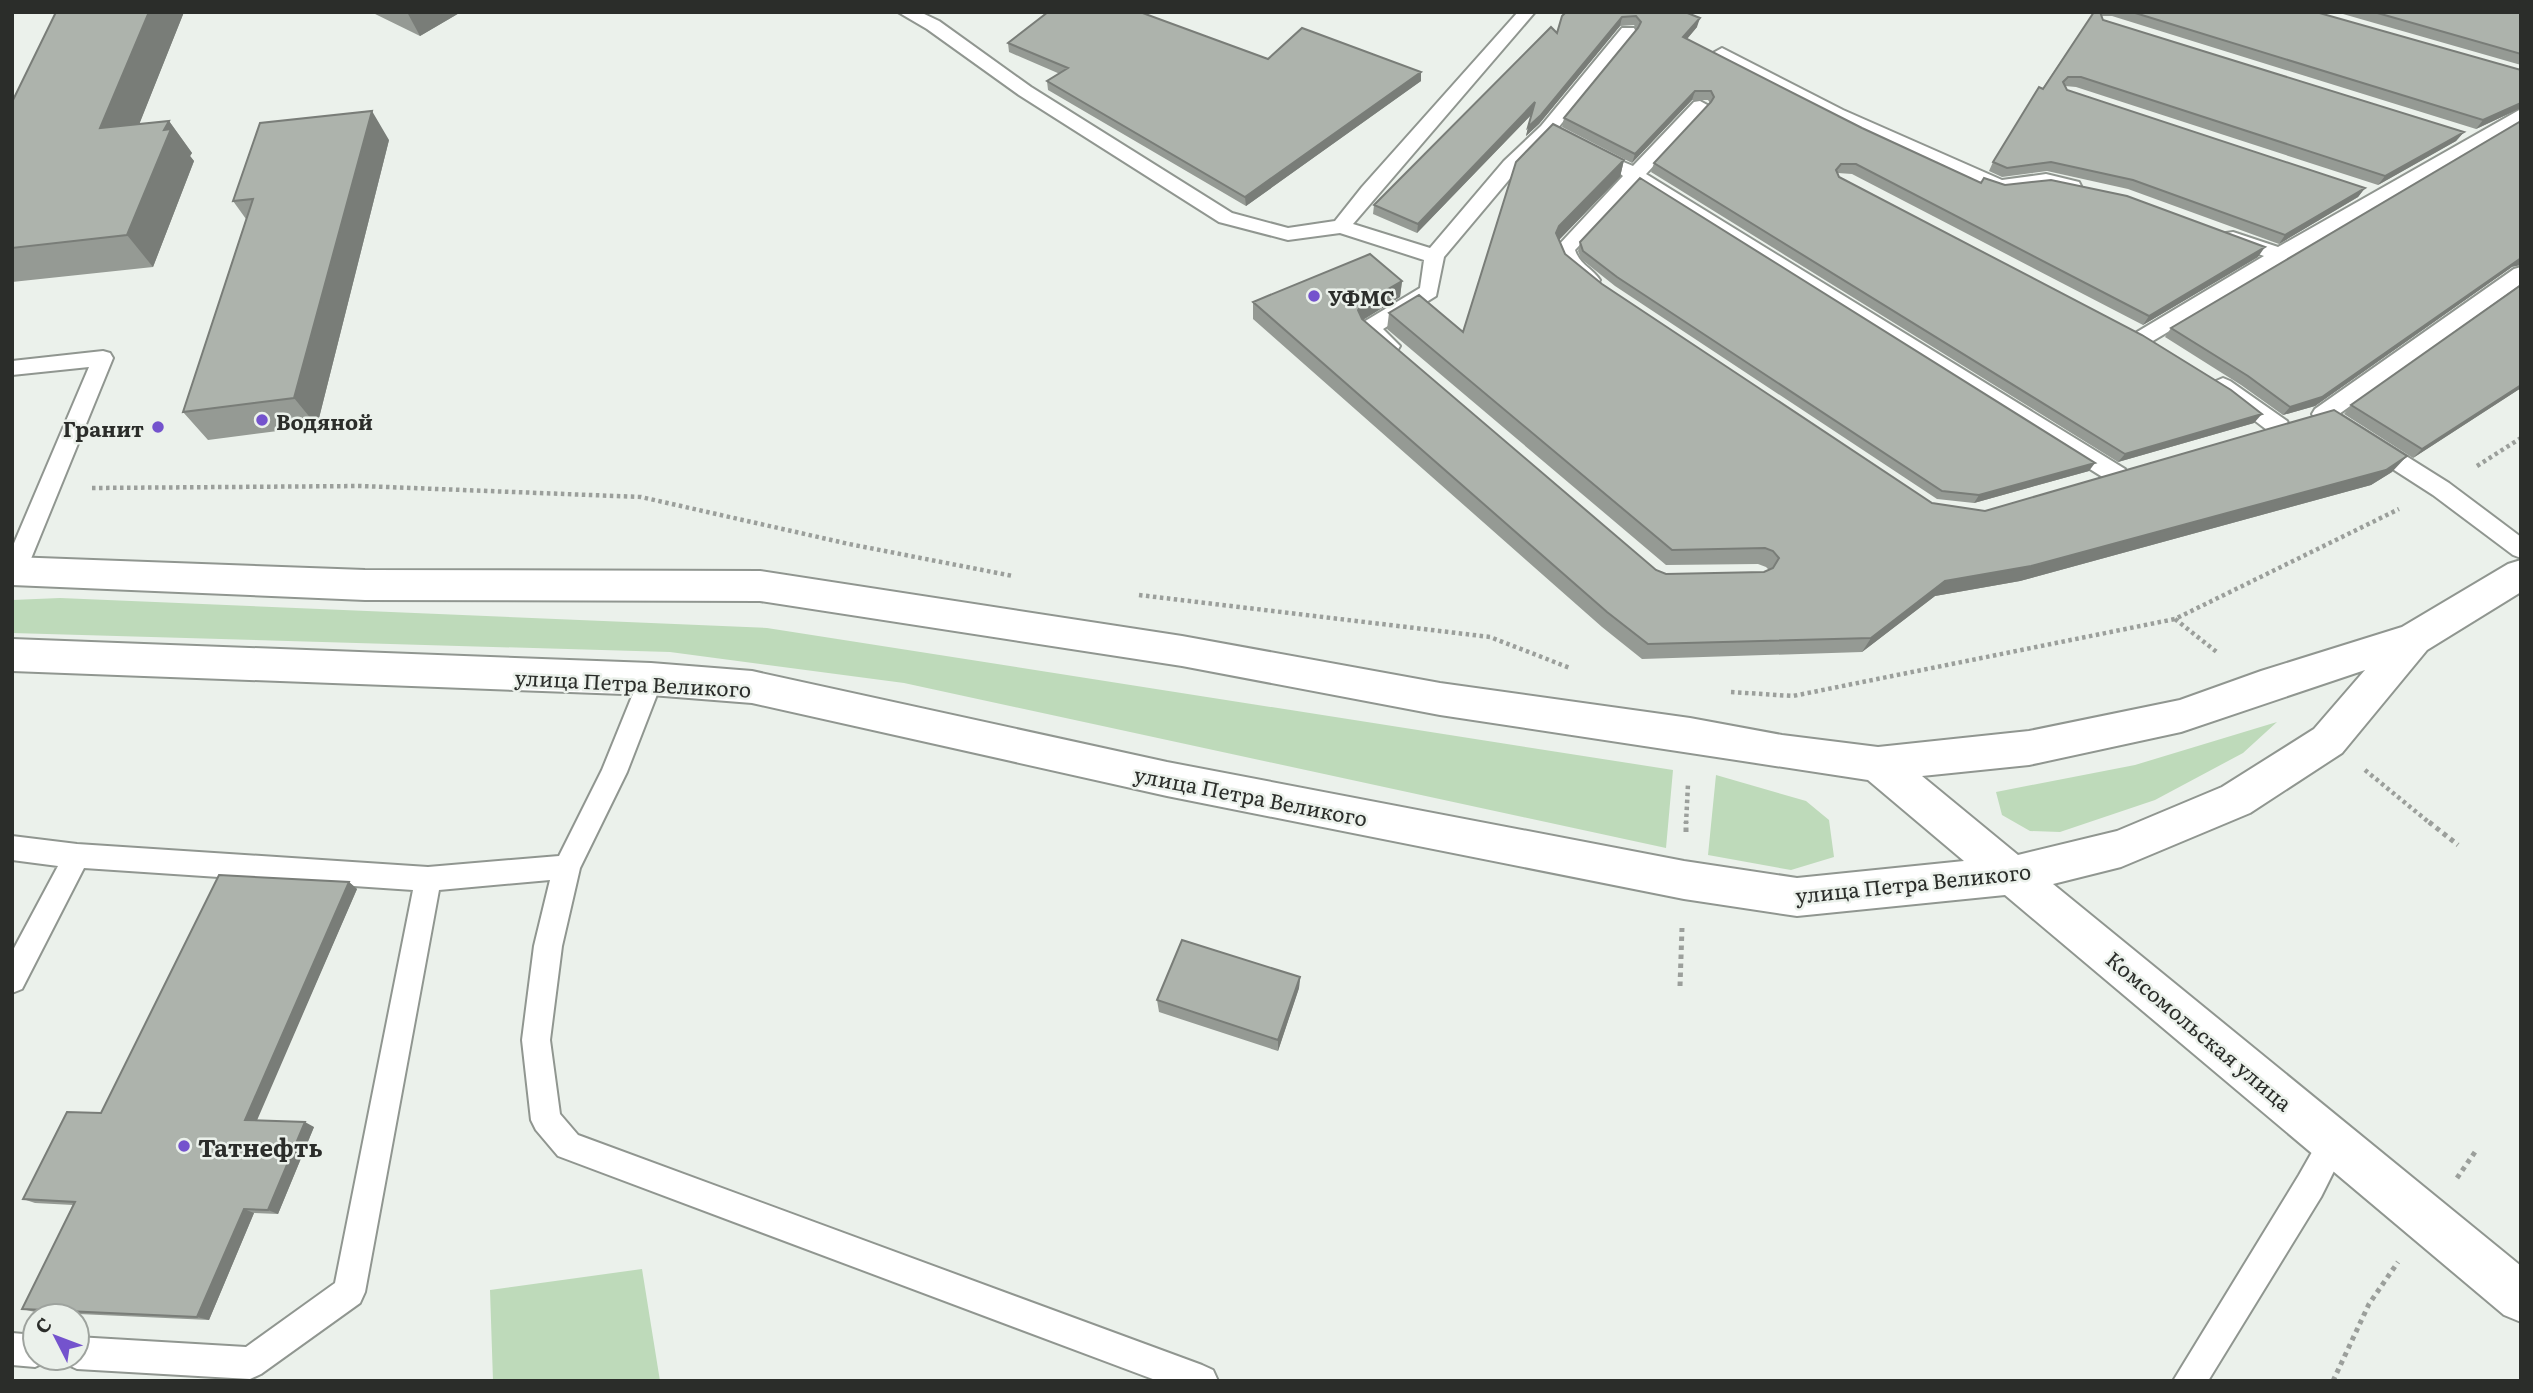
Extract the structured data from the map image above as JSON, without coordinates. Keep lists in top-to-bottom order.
{
  "streets": {
    "street": ["улица Петра Великого", "Комсомольская улица"]
  },
  "crossings": [
    ["улица Петра Великого", "Комсомольская улица"]
  ],
  "places": [
    "УФМС",
    "Водяной",
    "Гранит",
    "Татнефть"
  ],
  "north": "top left"
}
